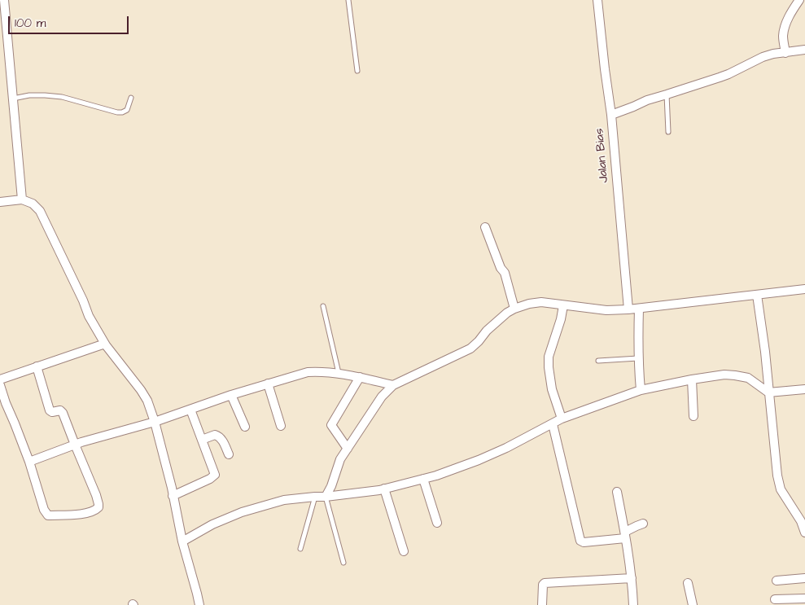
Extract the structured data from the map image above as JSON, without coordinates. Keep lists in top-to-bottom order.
{
  "streets": {
    "street": ["Jalan Bias"]
  },
  "scale_bar": "100 m"
}
